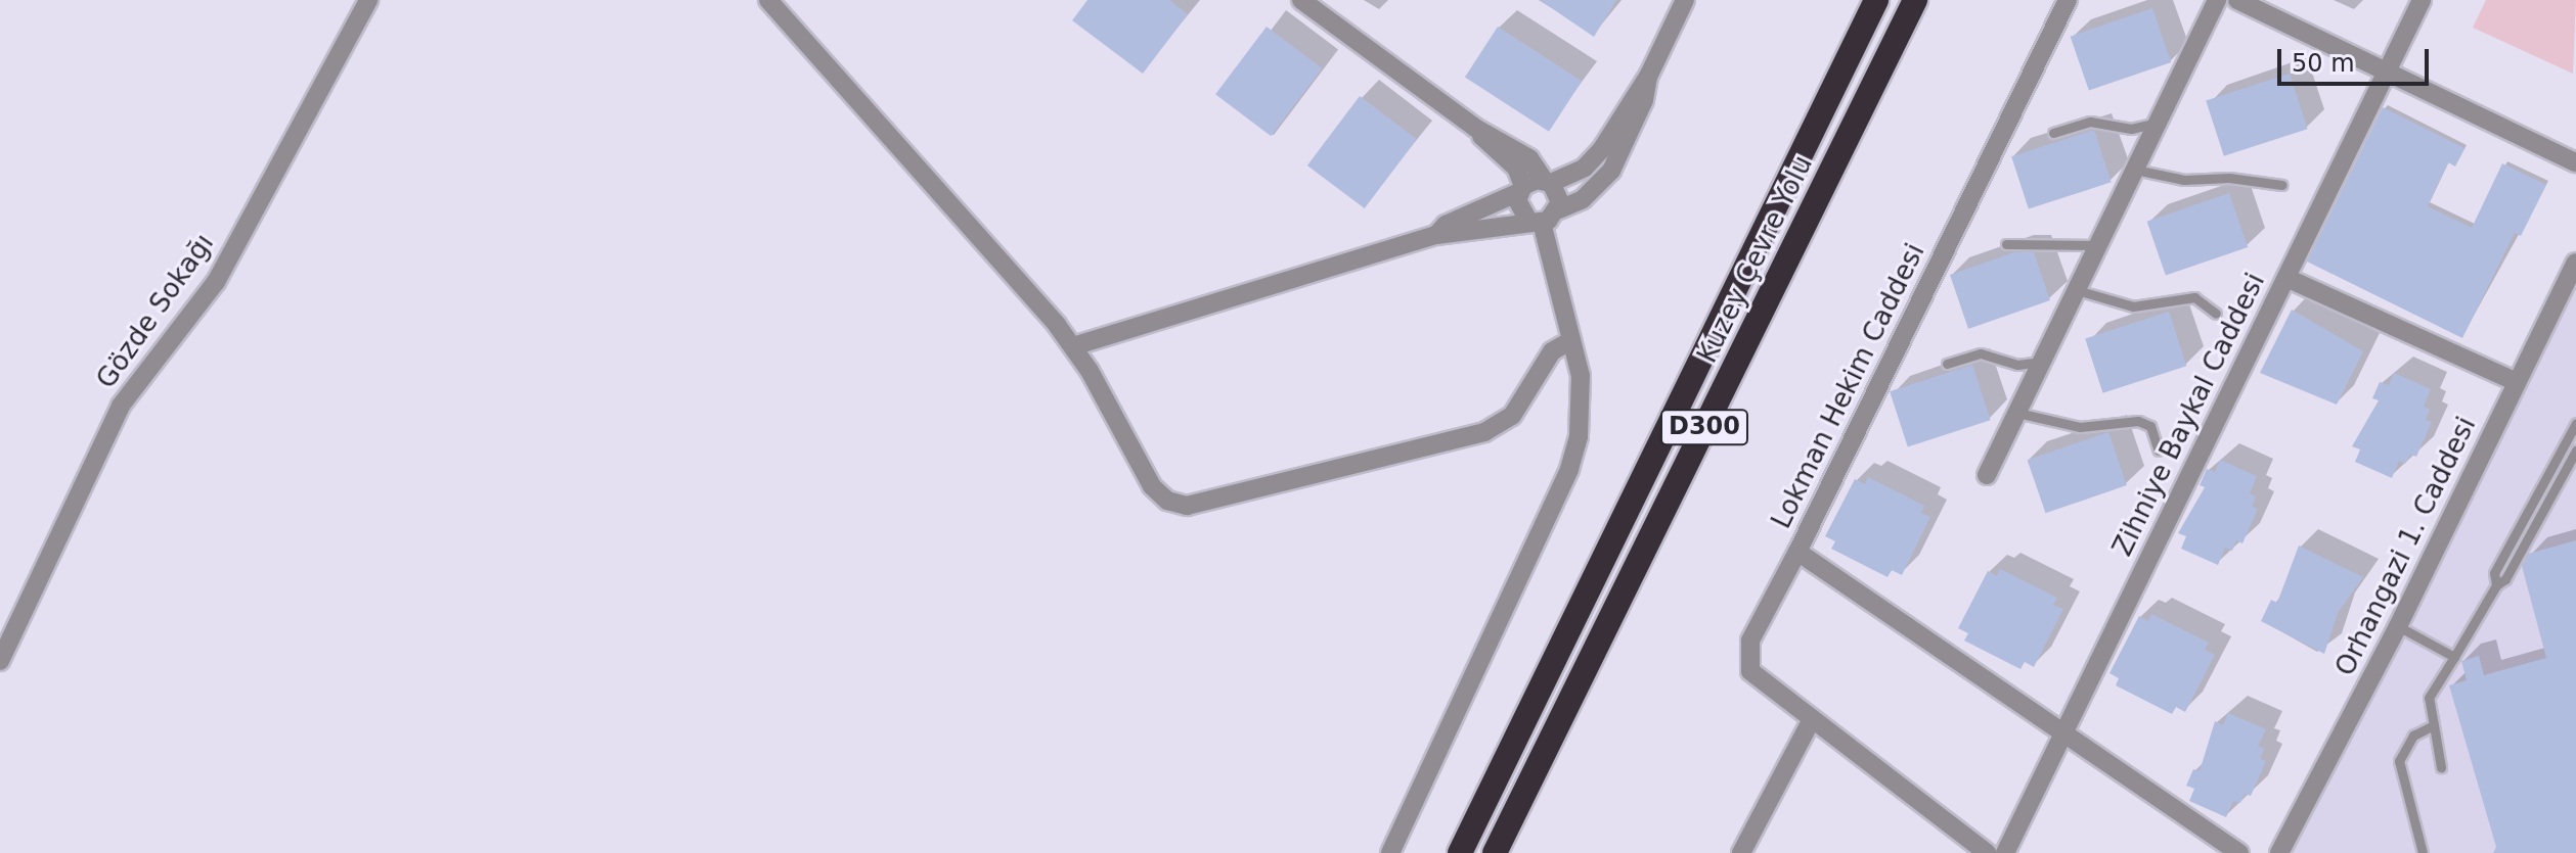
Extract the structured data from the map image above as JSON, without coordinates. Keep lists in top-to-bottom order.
{
  "streets": {
    "highway": ["Kuzey Çevre Yolu", "D300"],
    "street": [
      "Gözde Sokağı",
      "Lokman Hekim Caddesi",
      "Zihniye Baykal Caddesi",
      "Orhangazi 1. Caddesi"
    ]
  },
  "crossings": [
    ["Lokman Hekim Caddesi", "Zihniye Baykal Caddesi"]
  ],
  "scale_bar": "50 m"
}
